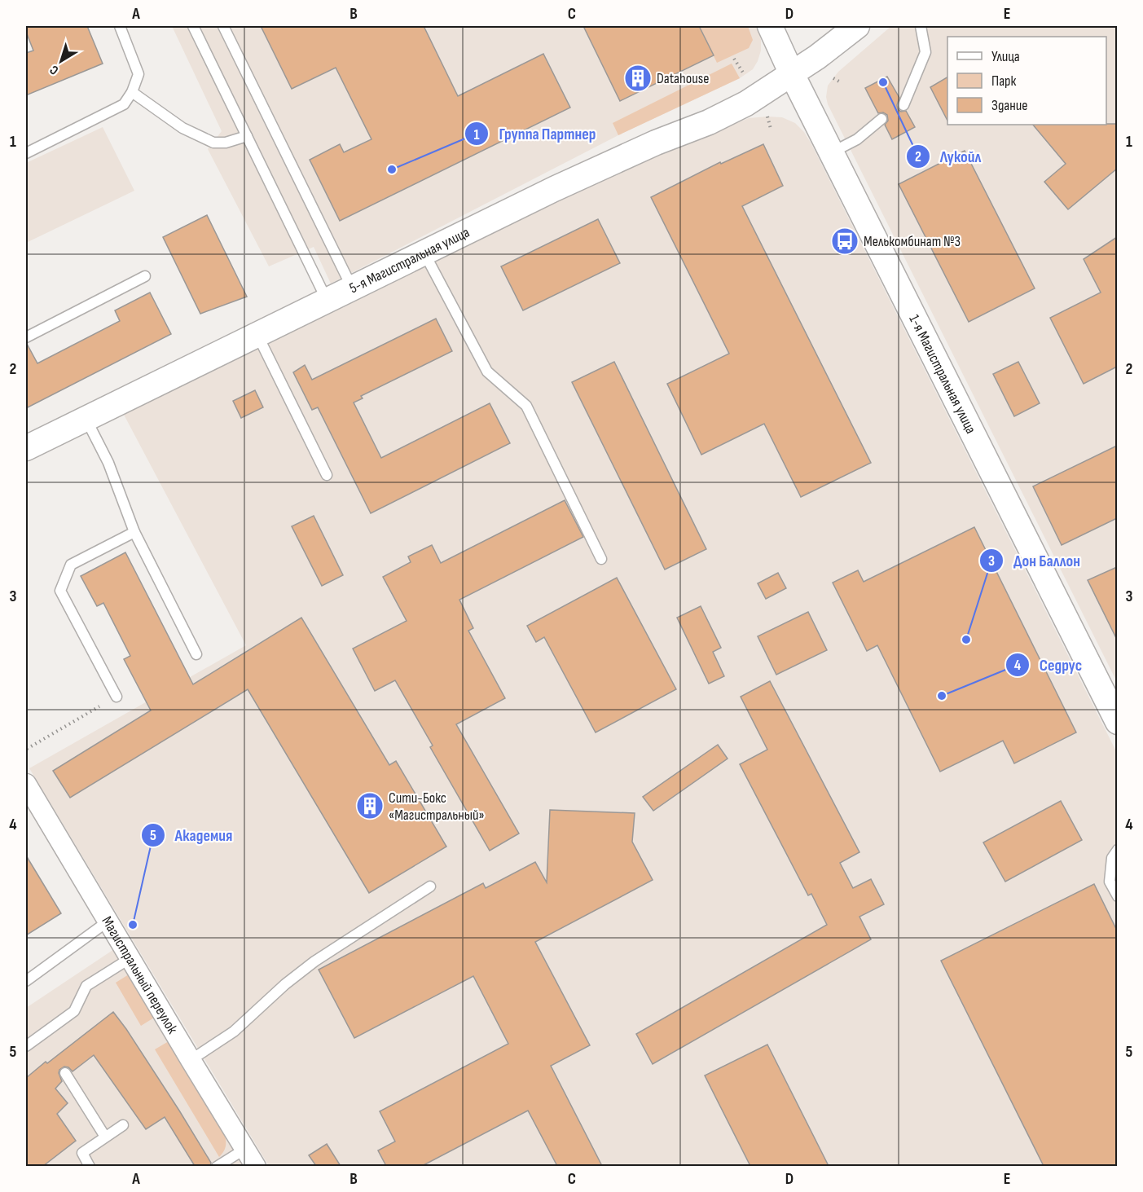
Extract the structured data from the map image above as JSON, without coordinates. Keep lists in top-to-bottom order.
{
  "streets": {
    "street": ["5-я Магистральная улица", "1-я Магистральная улица", "Магистральный переулок"]
  },
  "crossings": [
    ["5-я Магистральная улица", "1-я Магистральная улица"]
  ],
  "places": {
    "building": ["Datahouse", "Сити-Бокс «Магистральный»"],
    "other": [
      "Лукойл",
      "Группа Партнер",
      "Дон Баллон",
      "Седрус",
      "Академия"
    ],
    "bus stop": ["Мелькомбинат №3"]
  },
  "legend": ["Улица", "Парк", "Здание"],
  "north": "bottom left",
  "grid": {
    "columns": [
      "A",
      "B",
      "C",
      "D",
      "E"
    ],
    "rows": [
      "1",
      "2",
      "3",
      "4",
      "5"
    ]
  }
}
